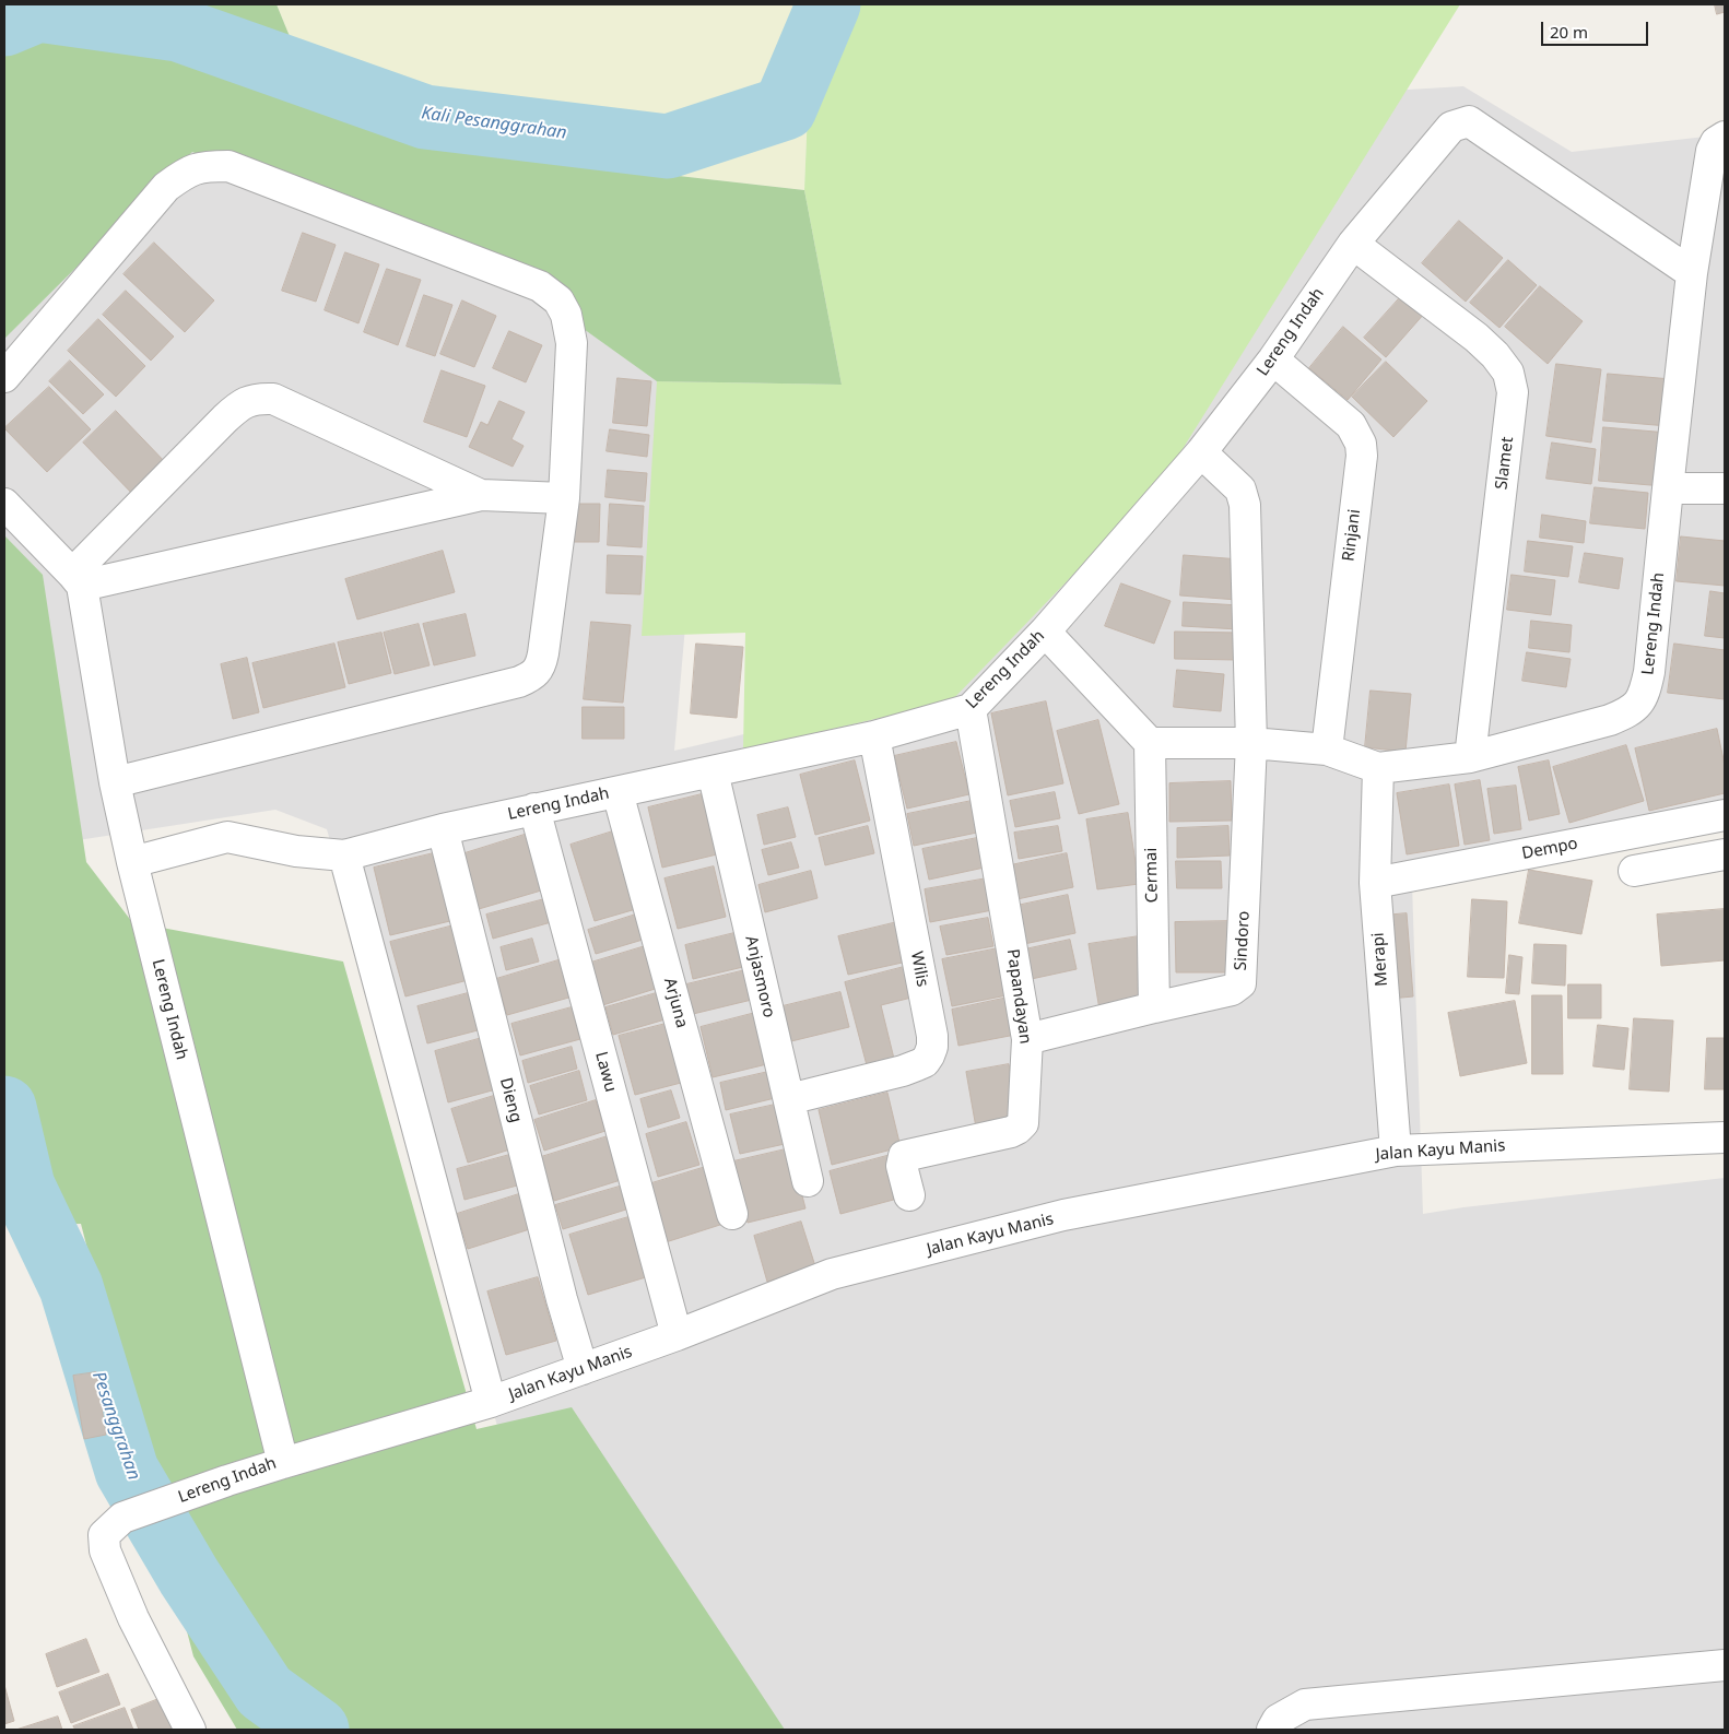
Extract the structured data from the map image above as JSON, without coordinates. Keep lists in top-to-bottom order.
{
  "streets": {
    "street": [
      "Lereng Indah",
      "Slamet",
      "Rinjani",
      "Dempo",
      "Cermai",
      "Sindoro",
      "Merapi",
      "Wilis",
      "Anjasmoro",
      "Papandayan",
      "Arjuna",
      "Lawu",
      "Dieng",
      "Jalan Kayu Manis"
    ]
  },
  "crossings": [
    ["Lereng Indah", "Slamet"],
    ["Lereng Indah", "Rinjani"],
    ["Lereng Indah", "Merapi"],
    ["Lereng Indah", "Wilis"],
    ["Lereng Indah", "Anjasmoro"],
    ["Lereng Indah", "Papandayan"],
    ["Lereng Indah", "Arjuna"],
    ["Lereng Indah", "Lawu"],
    ["Lereng Indah", "Dieng"],
    ["Lereng Indah", "Jalan Kayu Manis"],
    ["Dempo", "Merapi"],
    ["Cermai", "Sindoro"],
    ["Sindoro", "Papandayan"],
    ["Merapi", "Jalan Kayu Manis"],
    ["Wilis", "Anjasmoro"],
    ["Lawu", "Jalan Kayu Manis"],
    ["Dieng", "Jalan Kayu Manis"]
  ],
  "water": ["Kali Pesanggrahan", "Pesanggrahan"],
  "scale_bar": "20 m"
}
